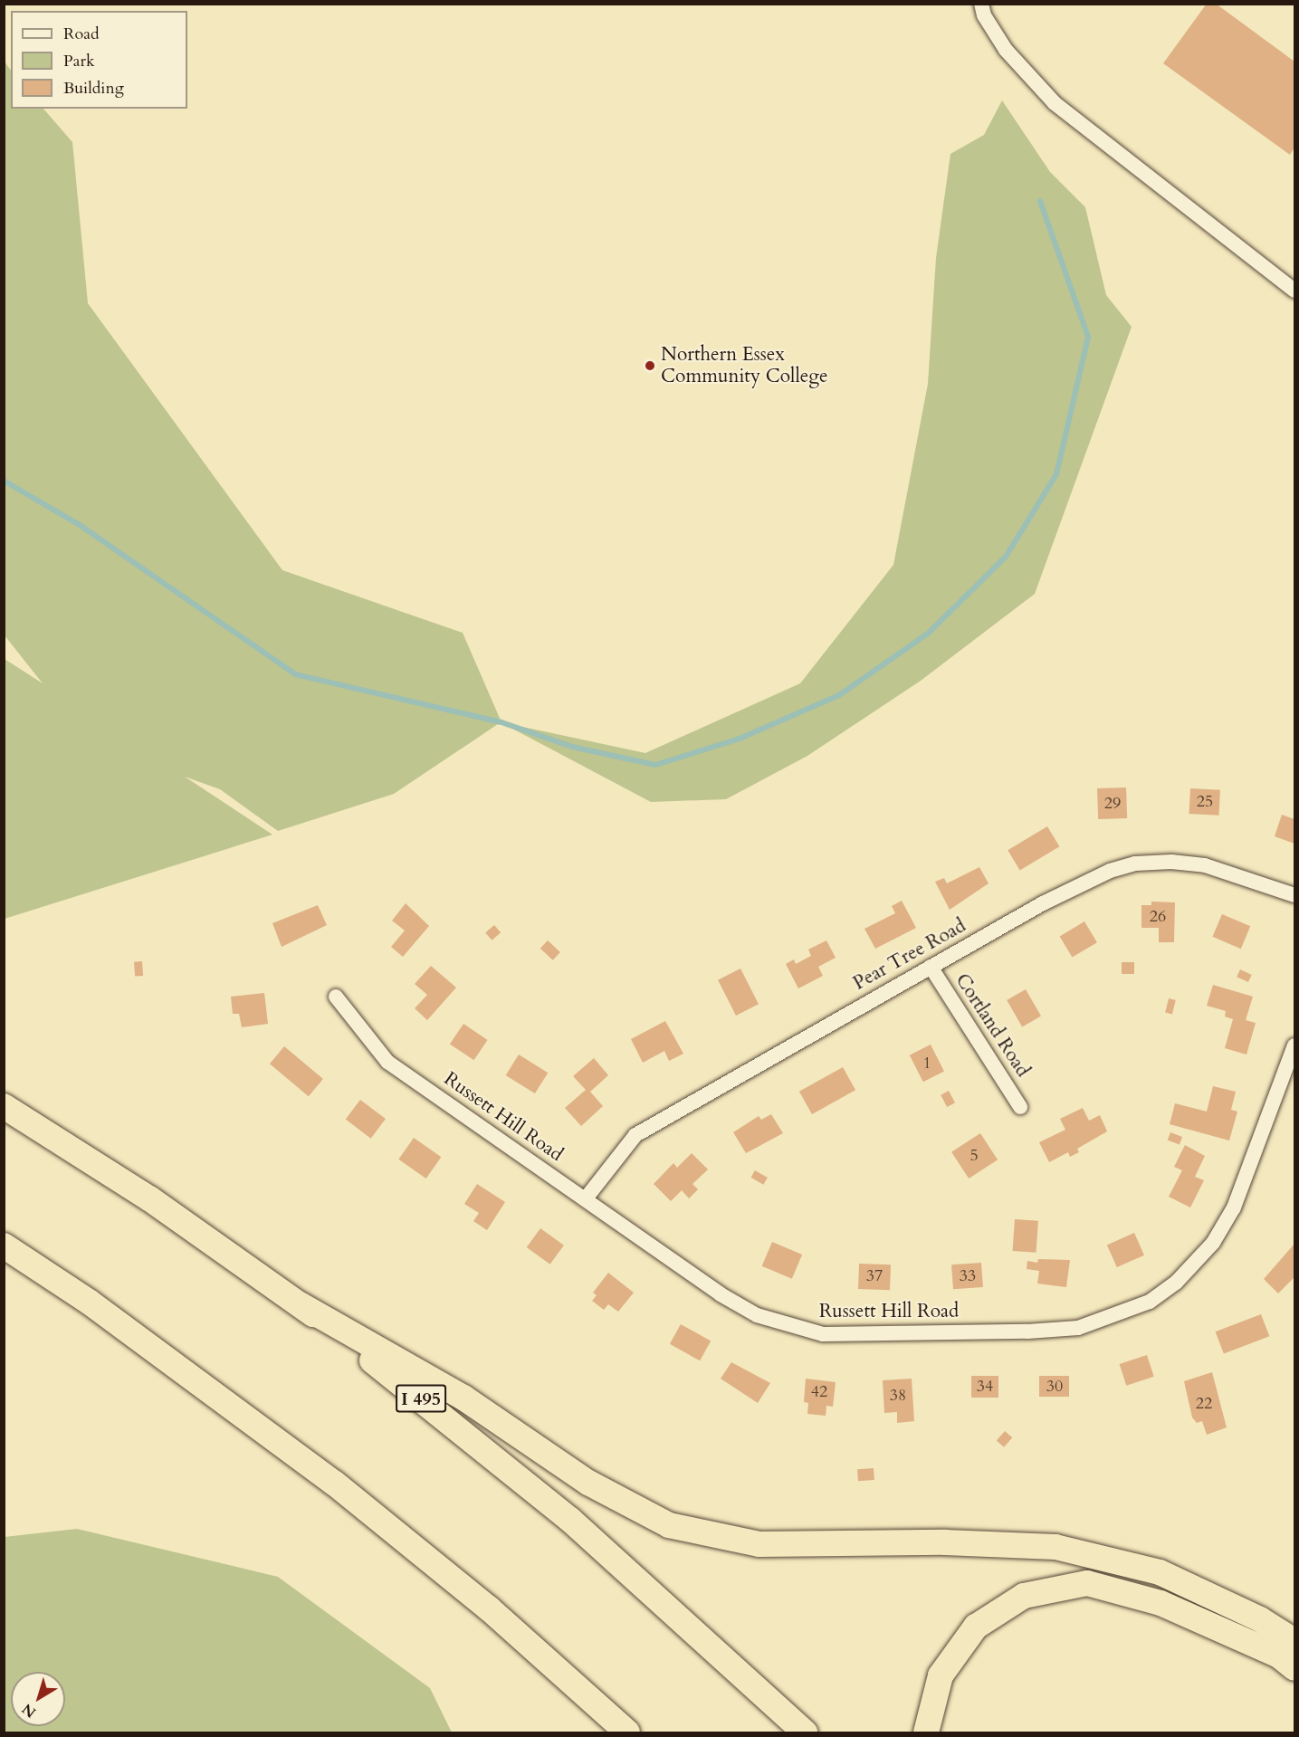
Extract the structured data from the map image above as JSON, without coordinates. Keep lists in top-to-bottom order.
{
  "streets": {
    "highway": ["I 495"],
    "street": ["Pear Tree Road", "Cortland Road", "Russett Hill Road"]
  },
  "crossings": [
    ["Pear Tree Road", "Cortland Road"],
    ["Pear Tree Road", "Russett Hill Road"]
  ],
  "places": ["Northern Essex Community College"],
  "house_numbers": [
    "25",
    "29",
    "26",
    "1",
    "5",
    "37",
    "33",
    "34",
    "30",
    "42",
    "38",
    "22"
  ],
  "legend": ["Road", "Park", "Building"],
  "north": "bottom left"
}
